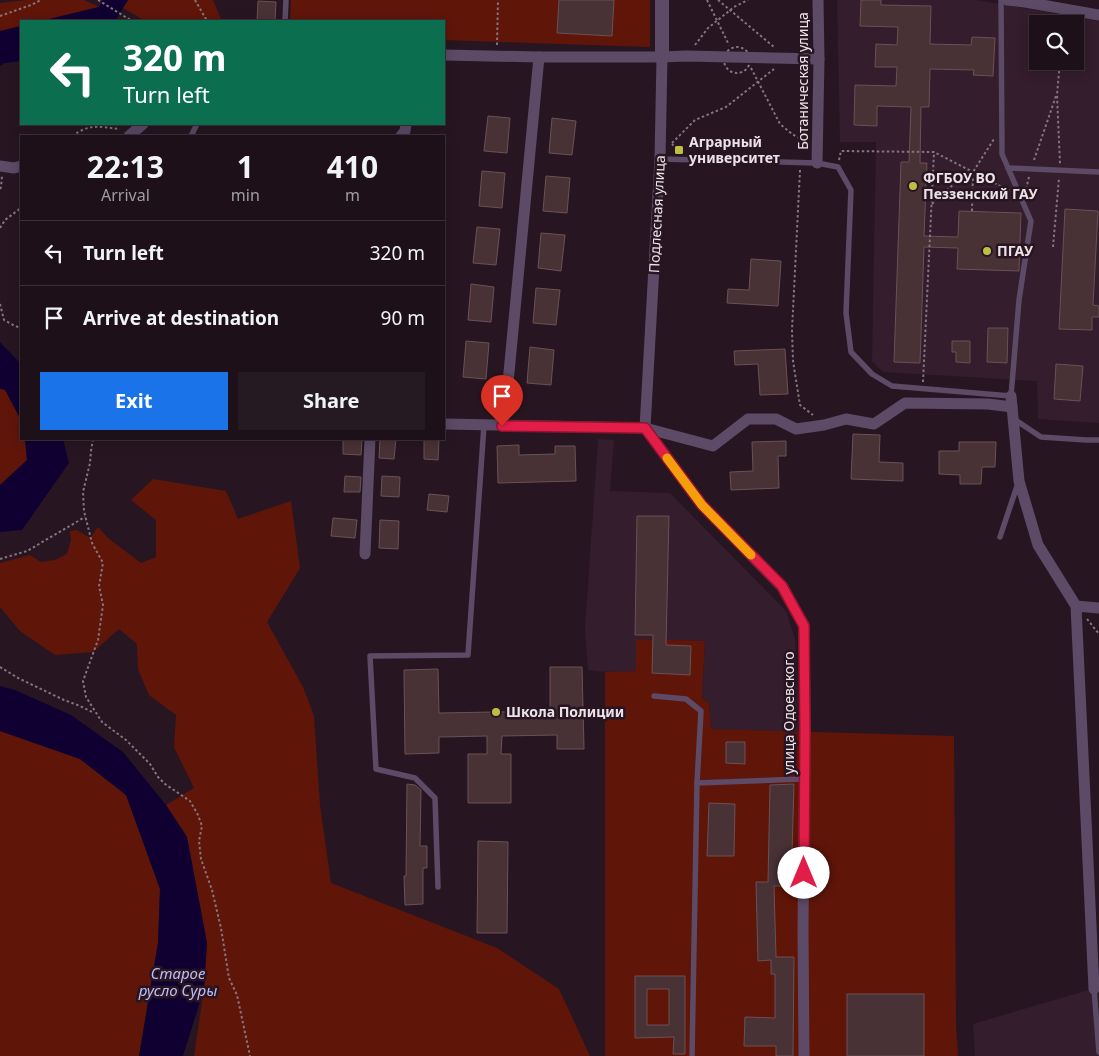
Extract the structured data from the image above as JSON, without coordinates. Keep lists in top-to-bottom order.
{
  "streets": {
    "street": ["Ботаническая улица", "Подлесная улица", "улица Одоевского"]
  },
  "crossings": [
    ["Подлесная улица", "улица Одоевского"]
  ],
  "water": ["Старое русло Суры"],
  "places": {
    "transit": ["Аграрный университет"],
    "other": ["ФГБОУ ВО Пеззенский ГАУ", "ПГАУ", "Школа Полиции"]
  },
  "page": {
    "turn": ["320 m", "Turn left"],
    "eta": [
      "22:13",
      "Arrival",
      "1",
      "min",
      "410",
      "m"
    ],
    "list": [
      {
        "name": "Turn left",
        "value": "320 m"
      },
      {
        "name": "Arrive at destination",
        "value": "90 m"
      }
    ],
    "buttons": ["Exit", "Share"]
  }
}
